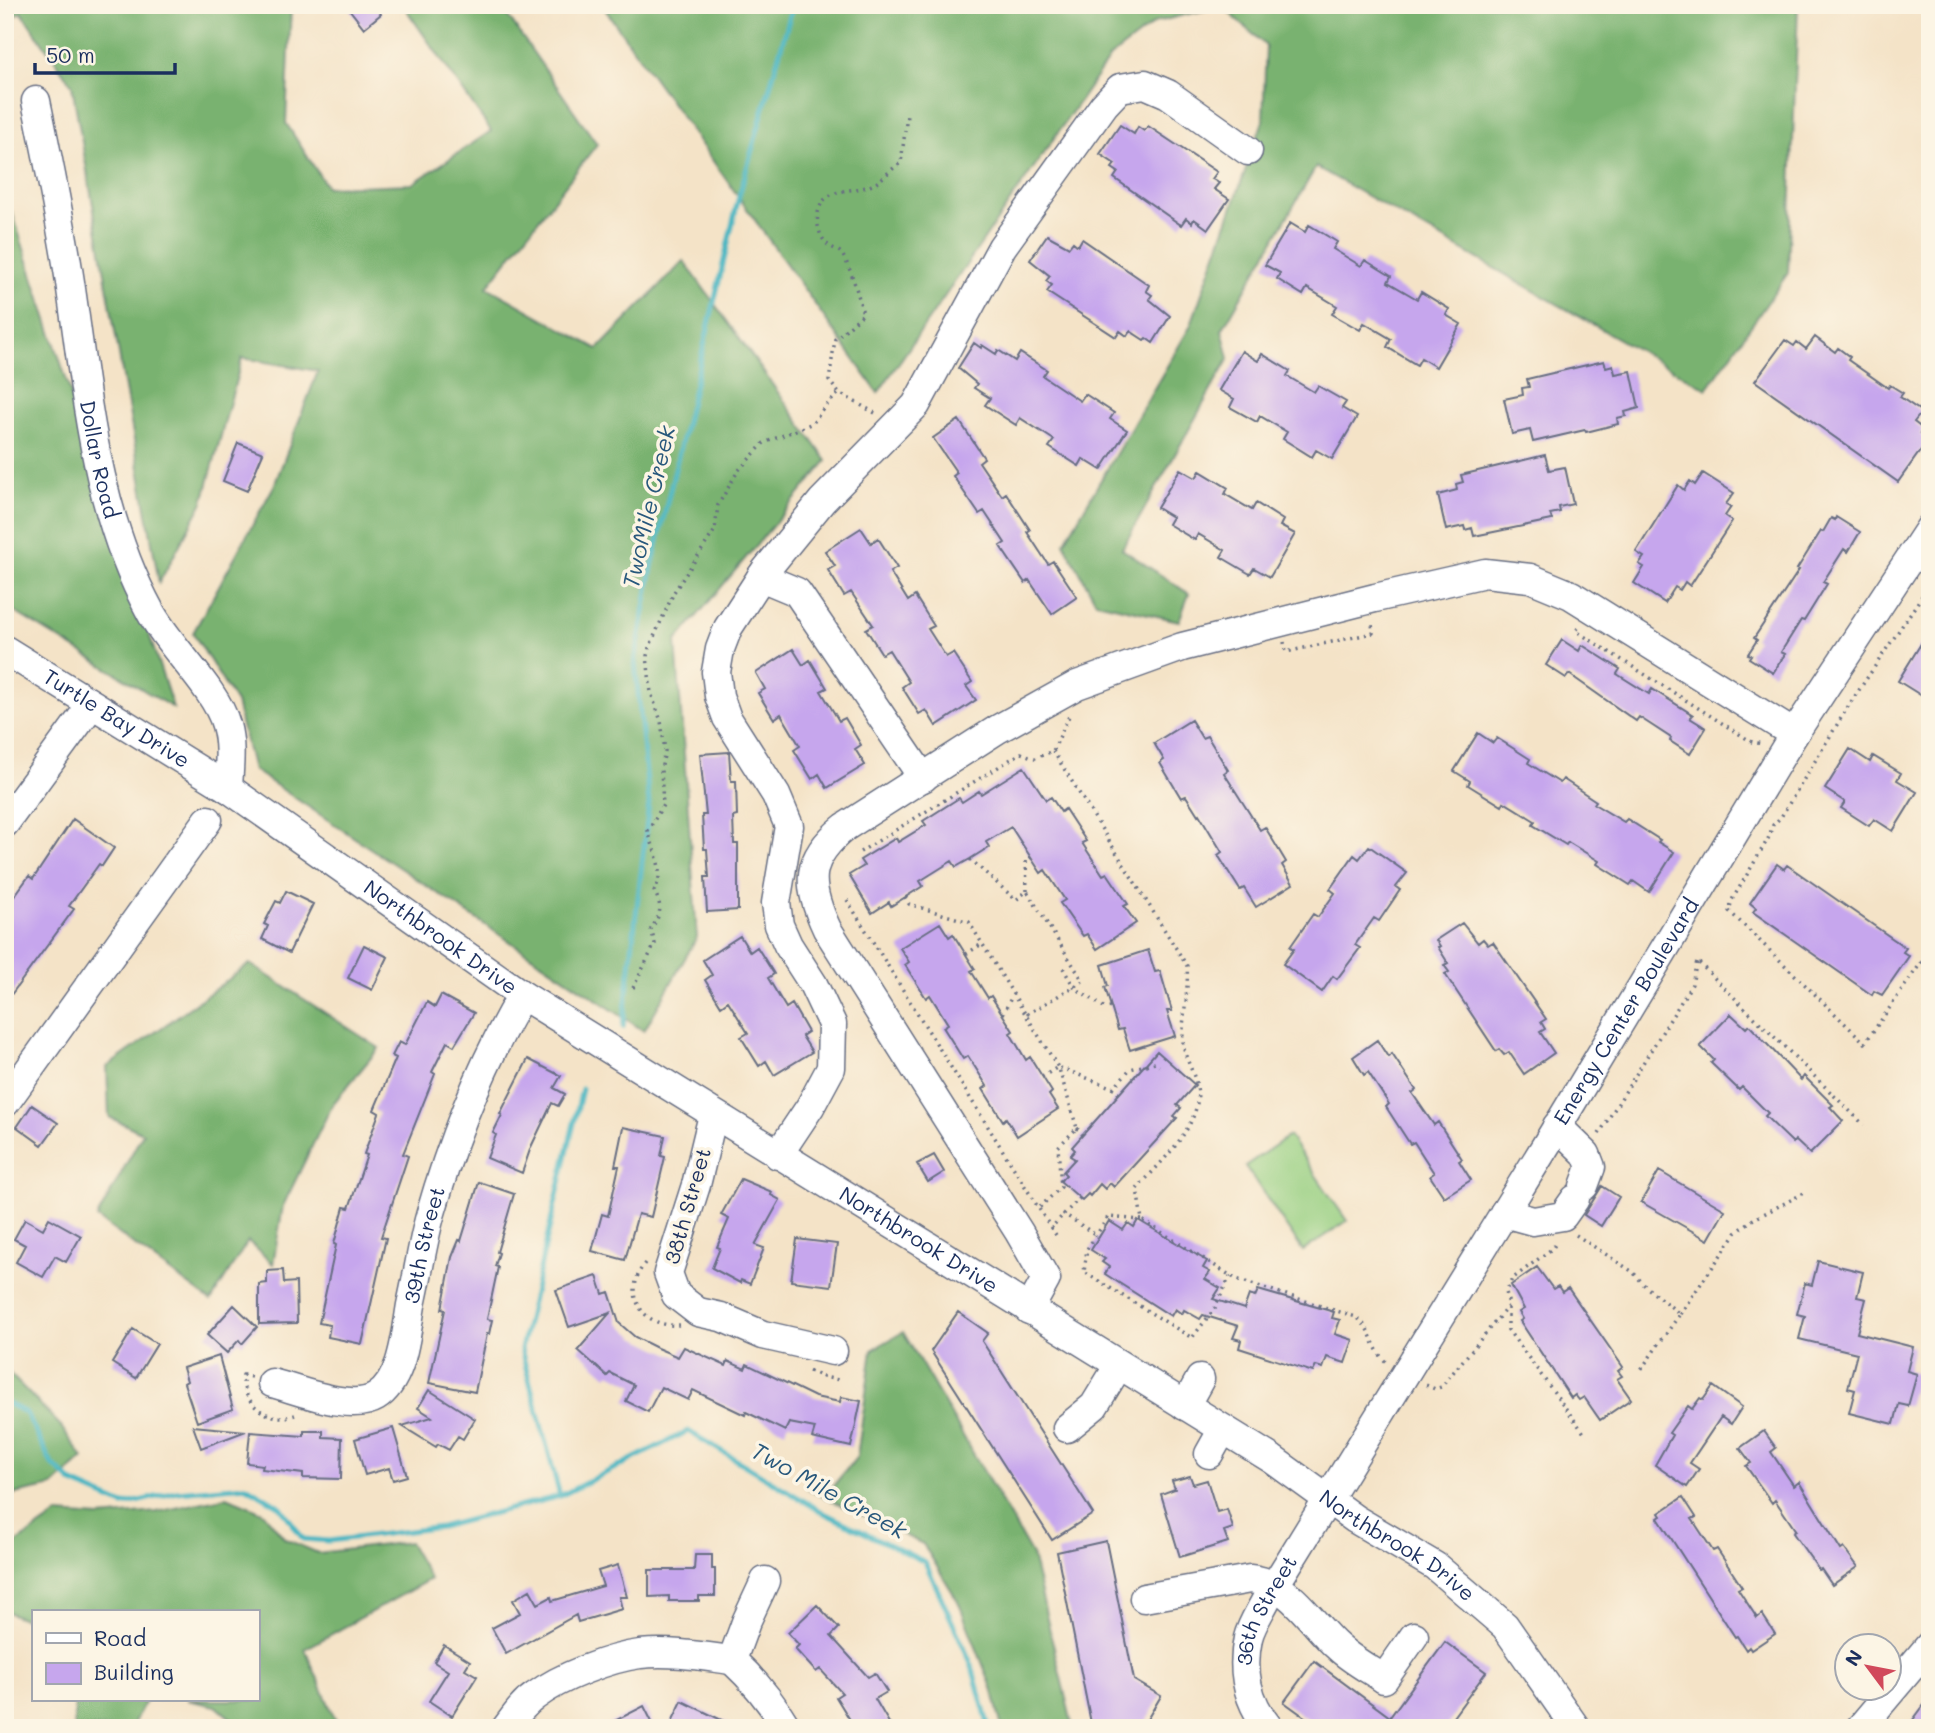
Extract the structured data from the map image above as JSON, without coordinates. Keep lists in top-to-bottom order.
{
  "streets": {
    "street": [
      "Dollar Road",
      "Turtle Bay Drive",
      "Northbrook Drive",
      "Energy Center Boulevard",
      "38th Street",
      "39th Street",
      "36th Street"
    ]
  },
  "crossings": [
    ["Dollar Road", "Turtle Bay Drive"],
    ["Dollar Road", "Northbrook Drive"],
    ["Turtle Bay Drive", "Northbrook Drive"],
    ["Northbrook Drive", "Energy Center Boulevard"],
    ["Northbrook Drive", "38th Street"],
    ["Northbrook Drive", "39th Street"],
    ["Northbrook Drive", "36th Street"],
    ["Energy Center Boulevard", "36th Street"]
  ],
  "water": ["TwoMile Creek", "Two Mile Creek"],
  "legend": ["Road", "Building"],
  "scale_bar": "50 m",
  "north": "top left"
}
